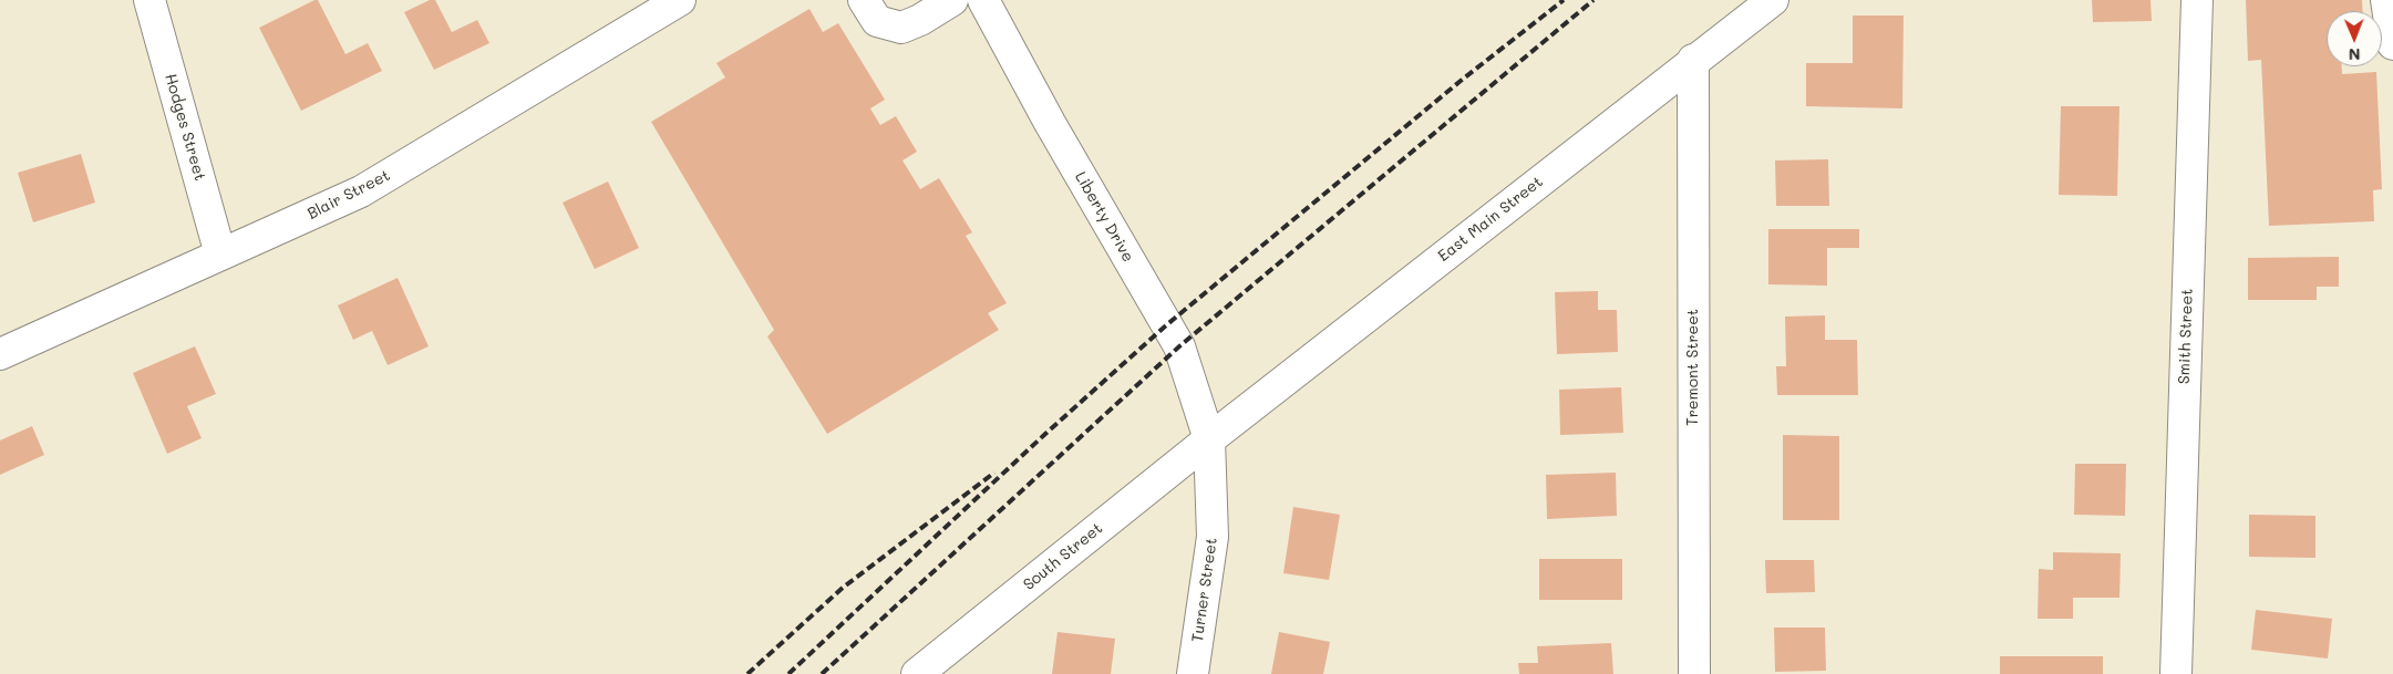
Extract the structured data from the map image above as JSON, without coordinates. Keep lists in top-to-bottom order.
{
  "streets": {
    "street": [
      "Hodges Street",
      "Blair Street",
      "Liberty Drive",
      "East Main Street",
      "Smith Street",
      "Tremont Street",
      "South Street",
      "Turner Street"
    ]
  },
  "crossings": [
    ["Hodges Street", "Blair Street"],
    ["Liberty Drive", "East Main Street"],
    ["Liberty Drive", "South Street"],
    ["Liberty Drive", "Turner Street"],
    ["East Main Street", "Tremont Street"],
    ["East Main Street", "South Street"],
    ["East Main Street", "Turner Street"],
    ["South Street", "Turner Street"]
  ],
  "north": "bottom"
}
